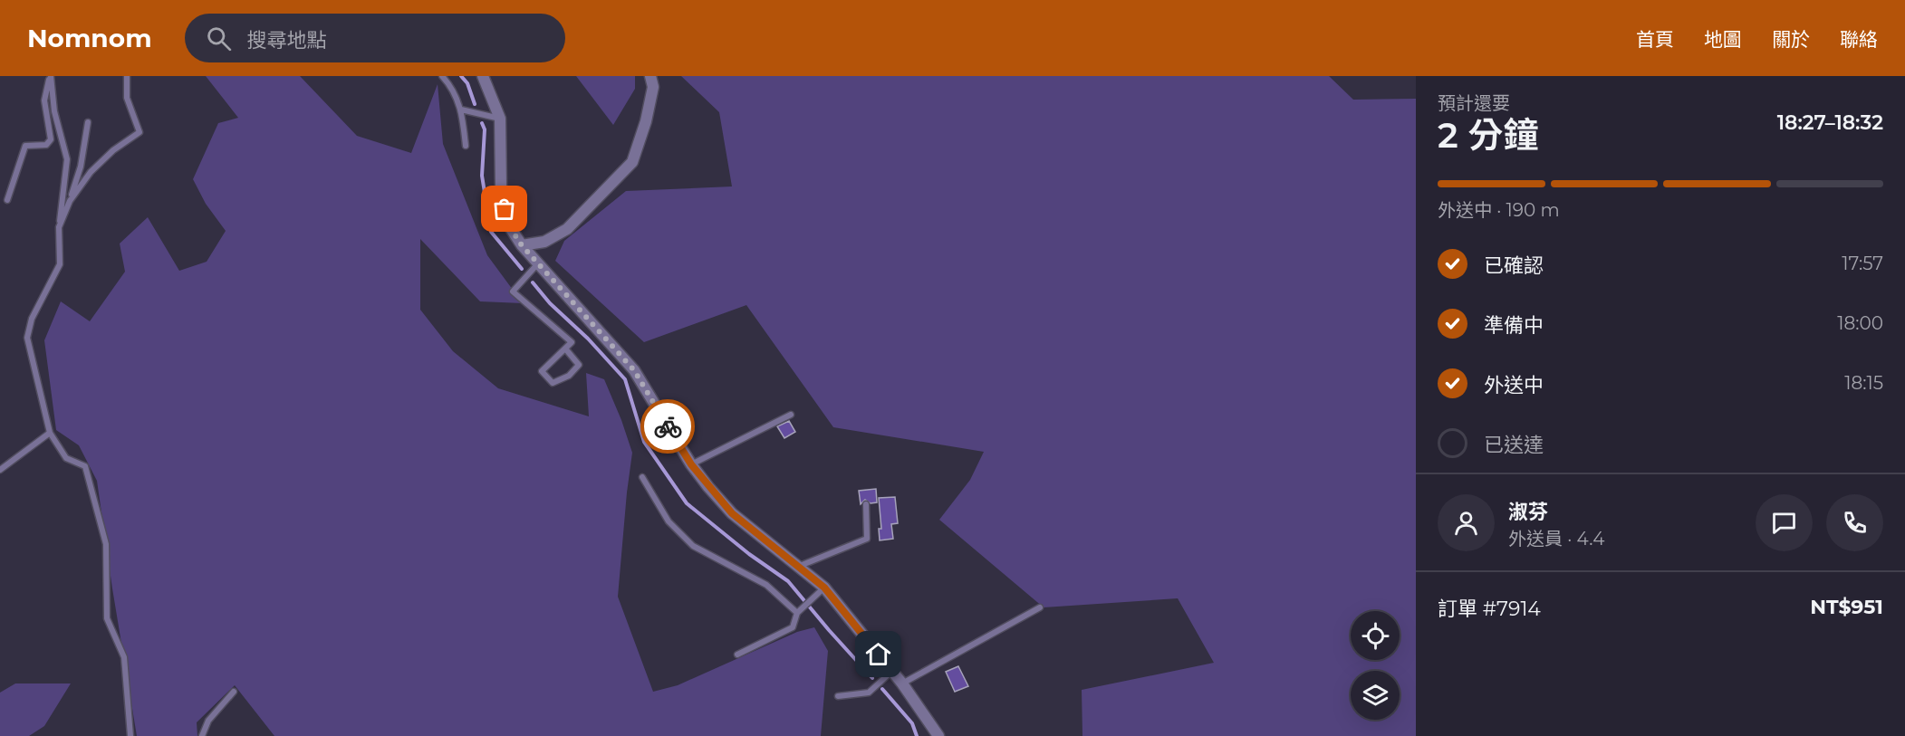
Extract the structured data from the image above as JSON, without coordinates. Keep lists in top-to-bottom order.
{
  "page": {
    "header": "Nomnom",
    "search": "搜尋地點",
    "nav": [
      "首頁",
      "地圖",
      "關於",
      "聯絡"
    ],
    "heading": ["2 分鐘", "預計還要", "18:27–18:32"],
    "panel": [
      "淑芬",
      "外送員 · 4.4",
      "訂單 #7914",
      "NT$951"
    ],
    "bar": "外送中 · 190 m",
    "list": [
      ["已確認", "17:57"],
      ["準備中", "18:00"],
      ["外送中", "18:15"],
      "已送達"
    ]
  }
}
